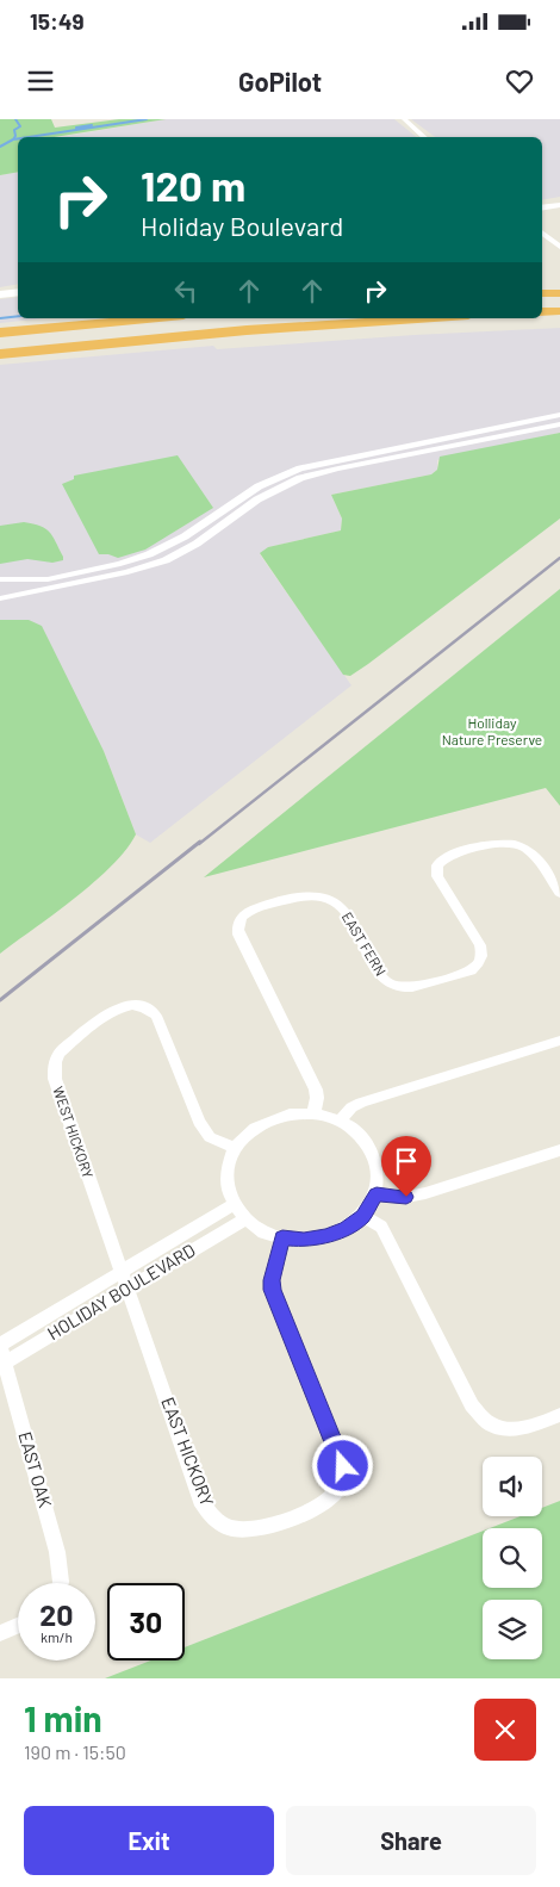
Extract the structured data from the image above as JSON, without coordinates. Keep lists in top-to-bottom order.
{
  "streets": {
    "street": [
      "EAST FERN",
      "WEST HICKORY",
      "HOLIDAY BOULEVARD",
      "EAST HICKORY",
      "EAST OAK"
    ]
  },
  "crossings": [
    ["EAST FERN", "WEST HICKORY"],
    ["EAST FERN", "HOLIDAY BOULEVARD"],
    ["EAST FERN", "EAST HICKORY"],
    ["WEST HICKORY", "HOLIDAY BOULEVARD"],
    ["WEST HICKORY", "EAST HICKORY"],
    ["HOLIDAY BOULEVARD", "EAST HICKORY"],
    ["HOLIDAY BOULEVARD", "EAST OAK"]
  ],
  "parks": ["Holliday Nature Preserve"],
  "page": {
    "status": "15:49",
    "header": "GoPilot",
    "turn": ["120 m", "Holiday Boulevard"],
    "speed": "20 km/h",
    "limit": "30",
    "heading": ["1 min", "190 m · 15:50"],
    "buttons": ["Exit", "Share"]
  }
}
